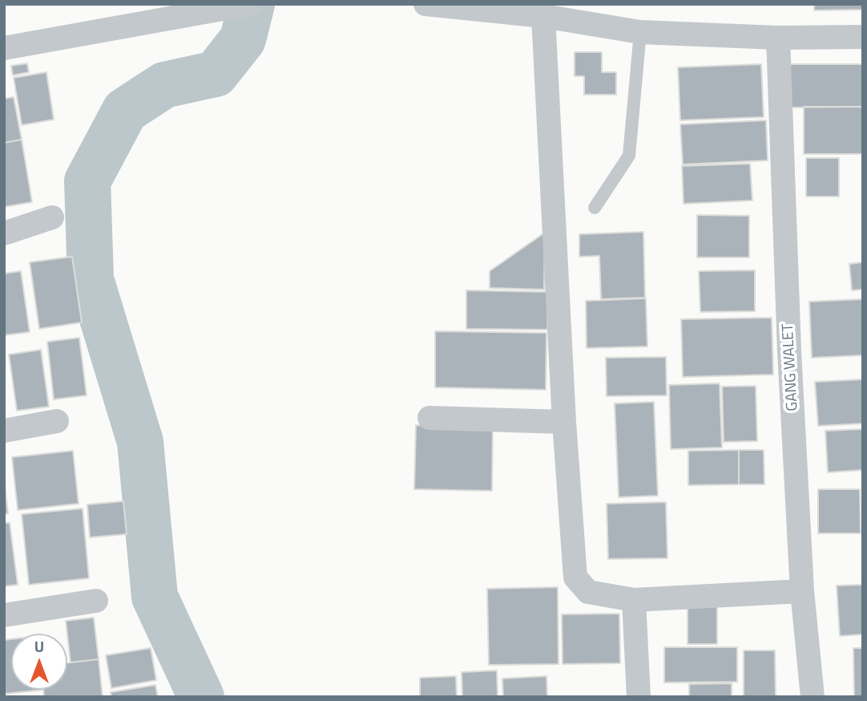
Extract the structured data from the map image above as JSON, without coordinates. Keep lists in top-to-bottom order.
{
  "streets": {
    "street": ["GANG WALET"]
  },
  "north": "top"
}
